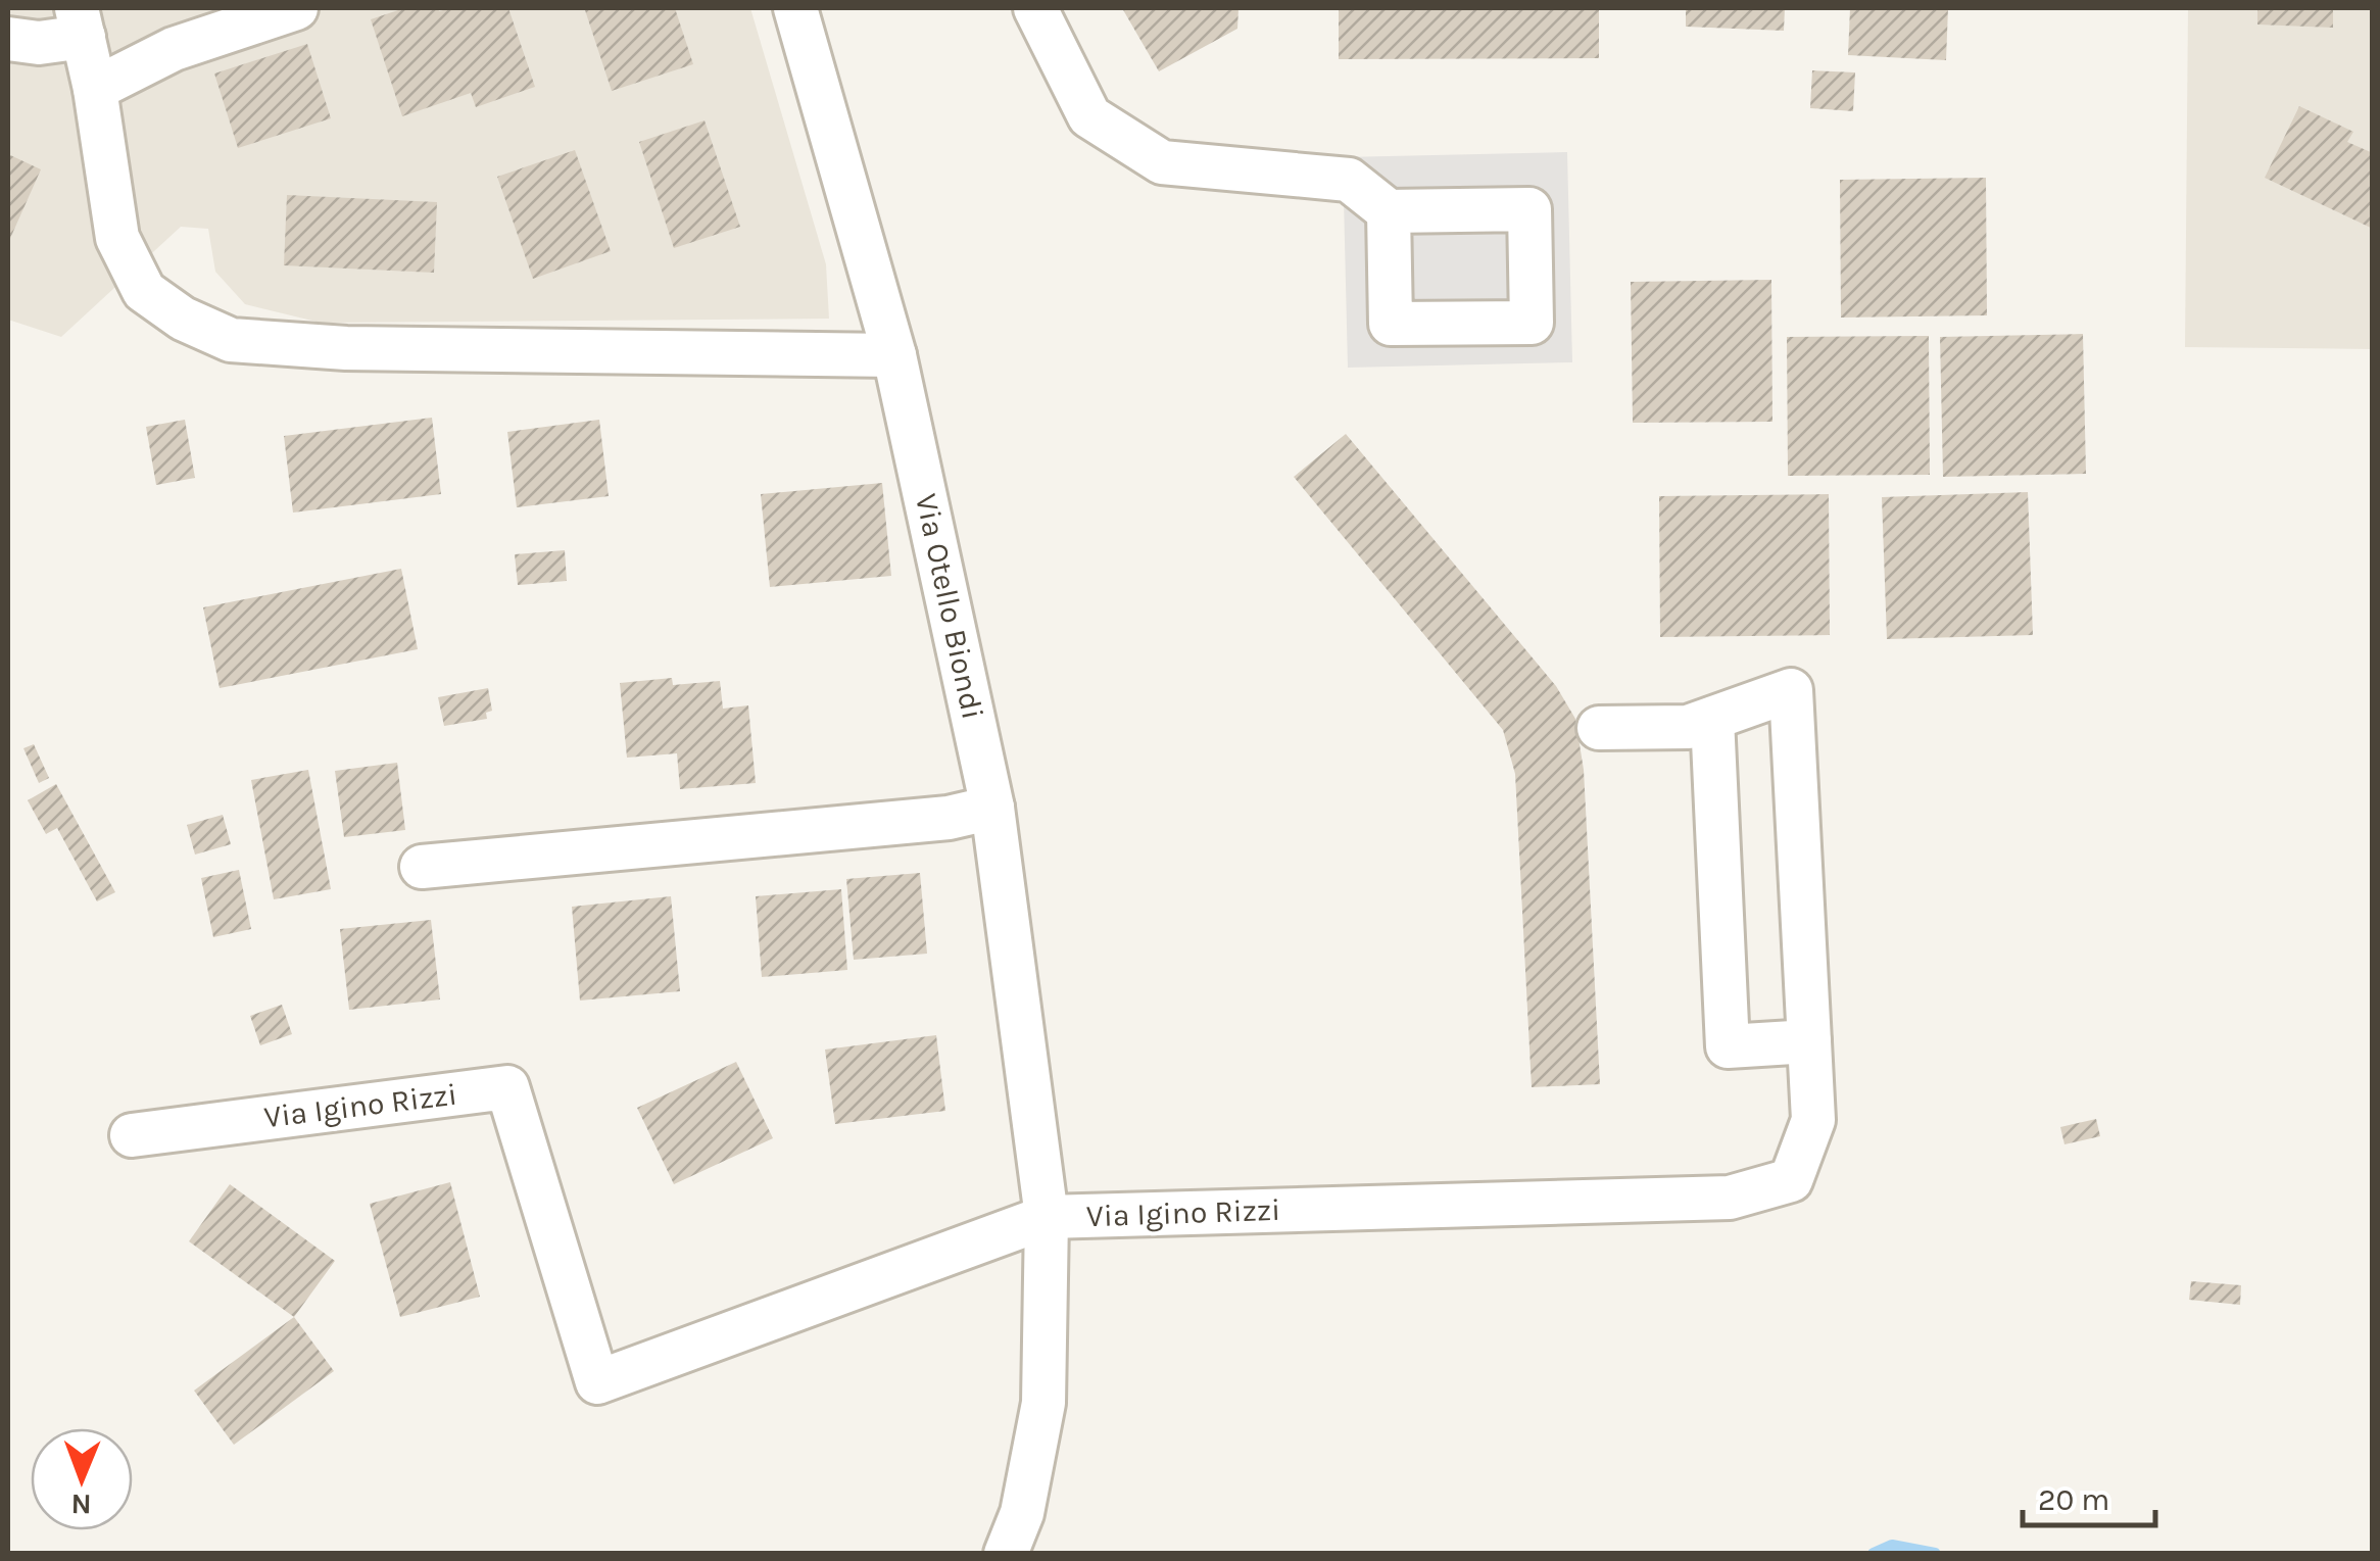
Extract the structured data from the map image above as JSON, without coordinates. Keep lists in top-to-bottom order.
{
  "streets": {
    "street": ["Via Otello Biondi", "Via Igino Rizzi"]
  },
  "crossings": [
    ["Via Otello Biondi", "Via Igino Rizzi"]
  ],
  "scale_bar": "20 m",
  "north": "bottom"
}
